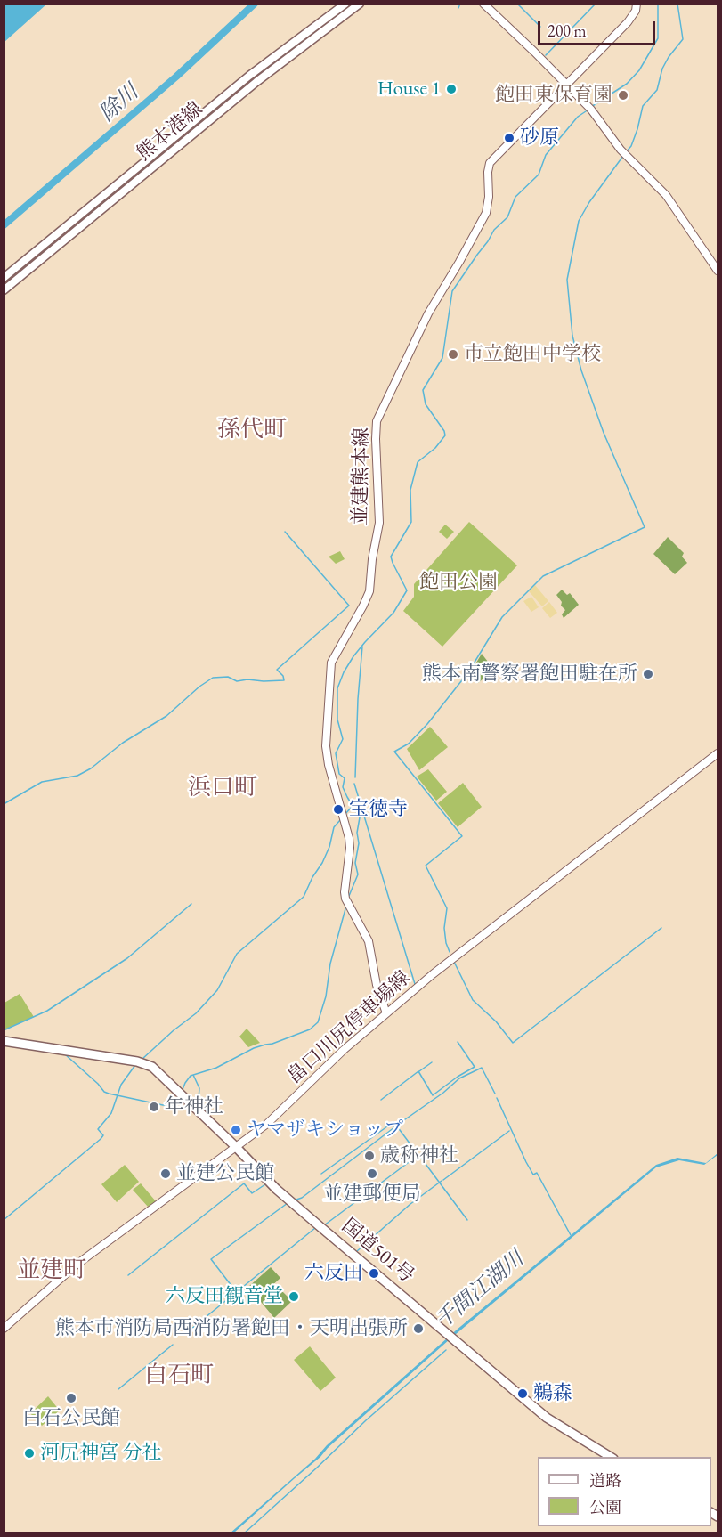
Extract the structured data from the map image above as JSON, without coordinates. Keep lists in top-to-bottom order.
{
  "streets": {
    "highway": ["国道501号"],
    "main road": ["熊本港線", "並建熊本線", "畠口川尻停車場線"]
  },
  "crossings": [
    ["並建熊本線", "畠口川尻停車場線"],
    ["畠口川尻停車場線", "国道501号"]
  ],
  "districts": [
    "孫代町",
    "浜口町",
    "並建町",
    "白石町"
  ],
  "water": ["除川", "千間江湖川"],
  "parks": ["飽田公園"],
  "places": [
    "House 1",
    "飽田東保育園",
    "砂原",
    "市立飽田中学校",
    "熊本南警察署飽田駐在所",
    "宝徳寺",
    "年神社",
    "ヤマザキショップ",
    "歳称神社",
    "並建公民館",
    "並建郵便局",
    "六反田",
    "六反田観音堂",
    "熊本市消防局西消防署飽田・天明出張所",
    "鵜森",
    "白石公民館",
    "河尻神宮 分社"
  ],
  "legend": ["道路", "公園"],
  "scale_bar": "200 m"
}
